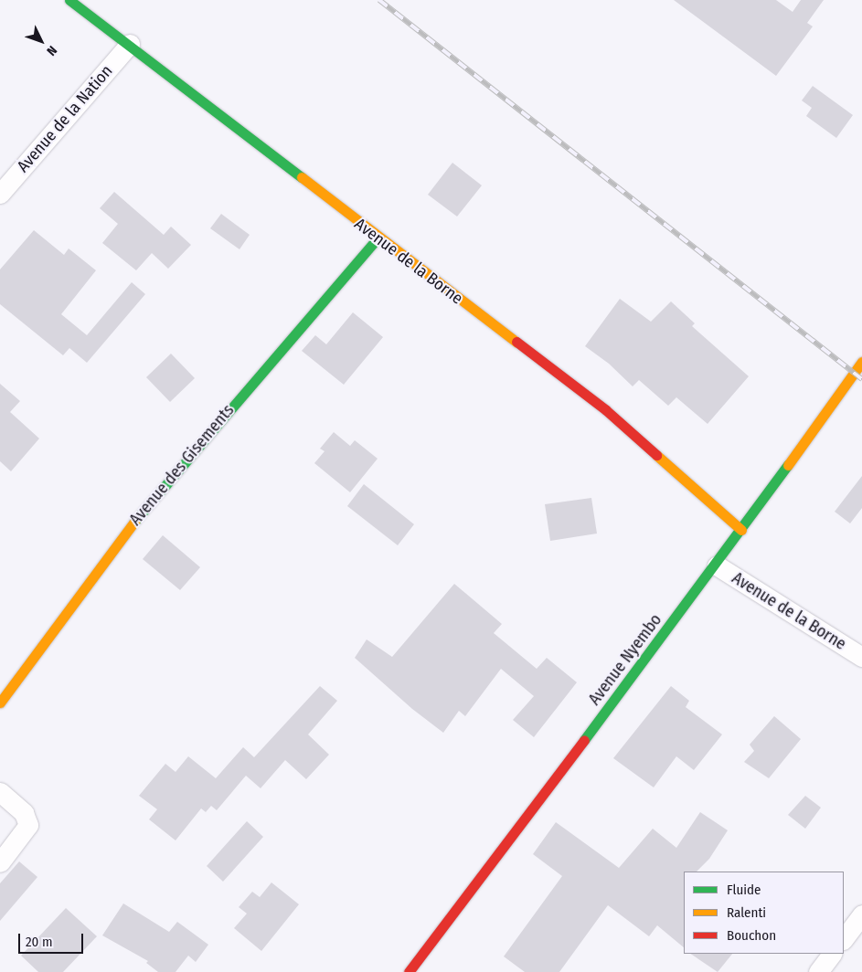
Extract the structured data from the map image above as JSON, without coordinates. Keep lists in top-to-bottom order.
{
  "streets": {
    "street": [
      "Avenue de la Nation",
      "Avenue de la Borne",
      "Avenue des Gisements",
      "Avenue Nyembo"
    ]
  },
  "crossings": [
    ["Avenue de la Nation", "Avenue de la Borne"],
    ["Avenue de la Borne", "Avenue des Gisements"],
    ["Avenue de la Borne", "Avenue Nyembo"]
  ],
  "legend": ["Fluide", "Ralenti", "Bouchon"],
  "scale_bar": "20 m",
  "north": "bottom right"
}
